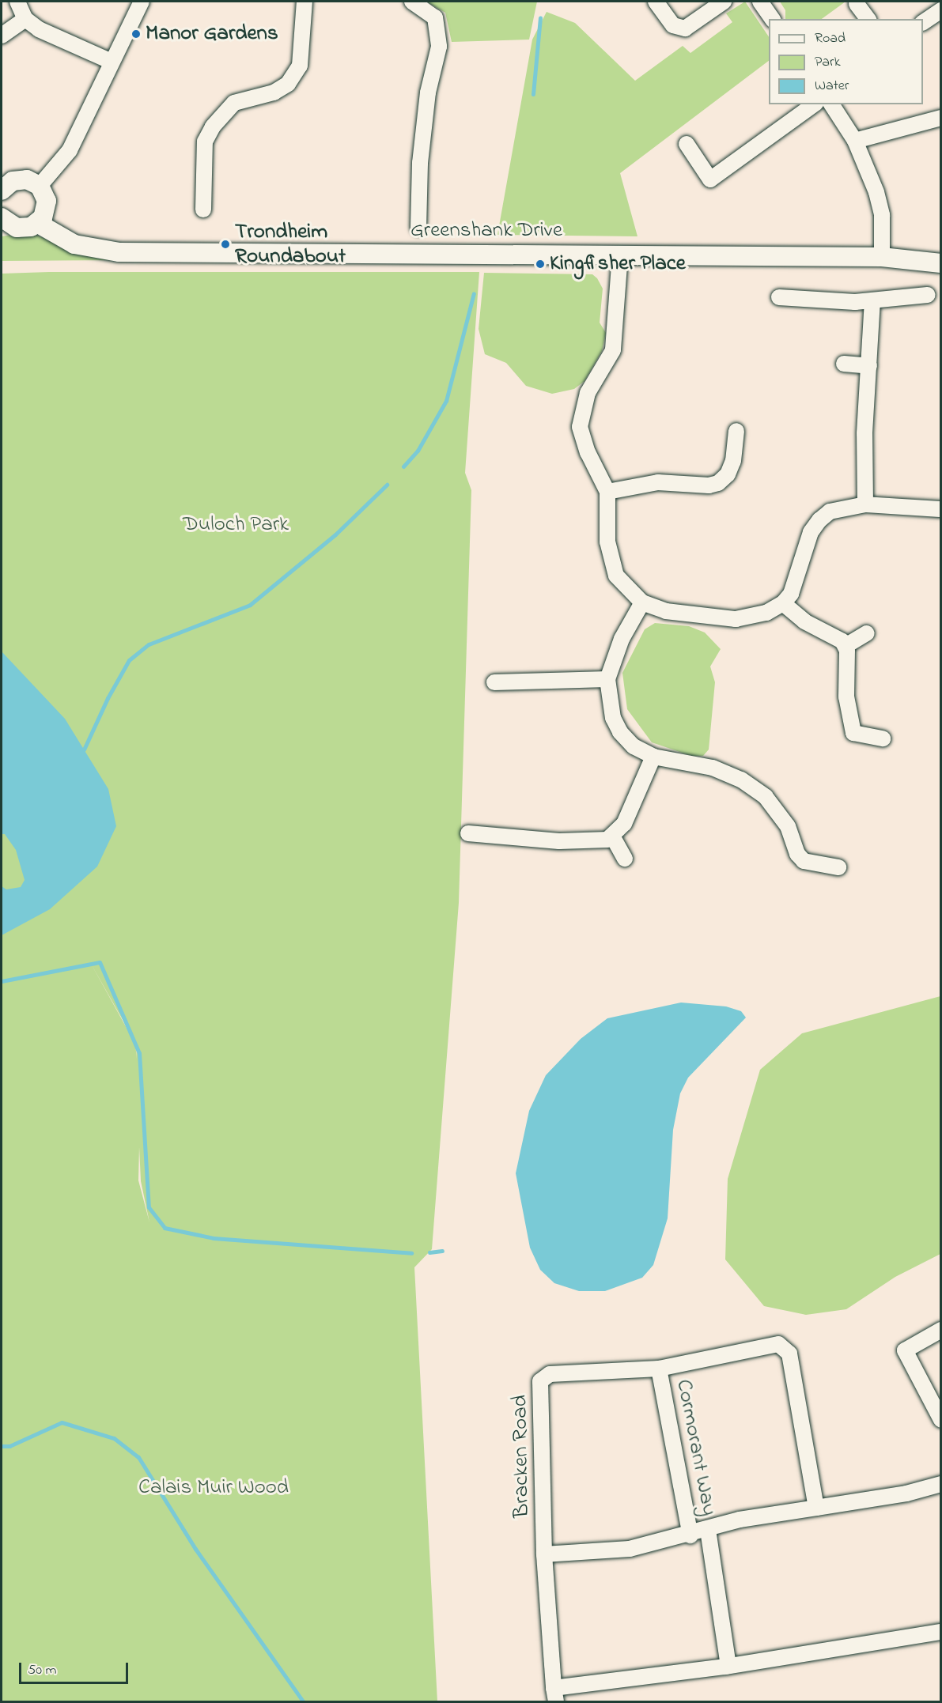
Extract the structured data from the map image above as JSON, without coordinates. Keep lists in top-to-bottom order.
{
  "streets": {
    "street": ["Greenshank Drive", "Cormorant Way", "Bracken Road"]
  },
  "crossings": [
    ["Cormorant Way", "Bracken Road"]
  ],
  "parks": ["Duloch Park", "Calais Muir Wood"],
  "places": ["Manor Gardens", "Trondheim Roundabout", "Kingfisher Place"],
  "legend": ["Road", "Park", "Water"],
  "scale_bar": "50 m"
}
